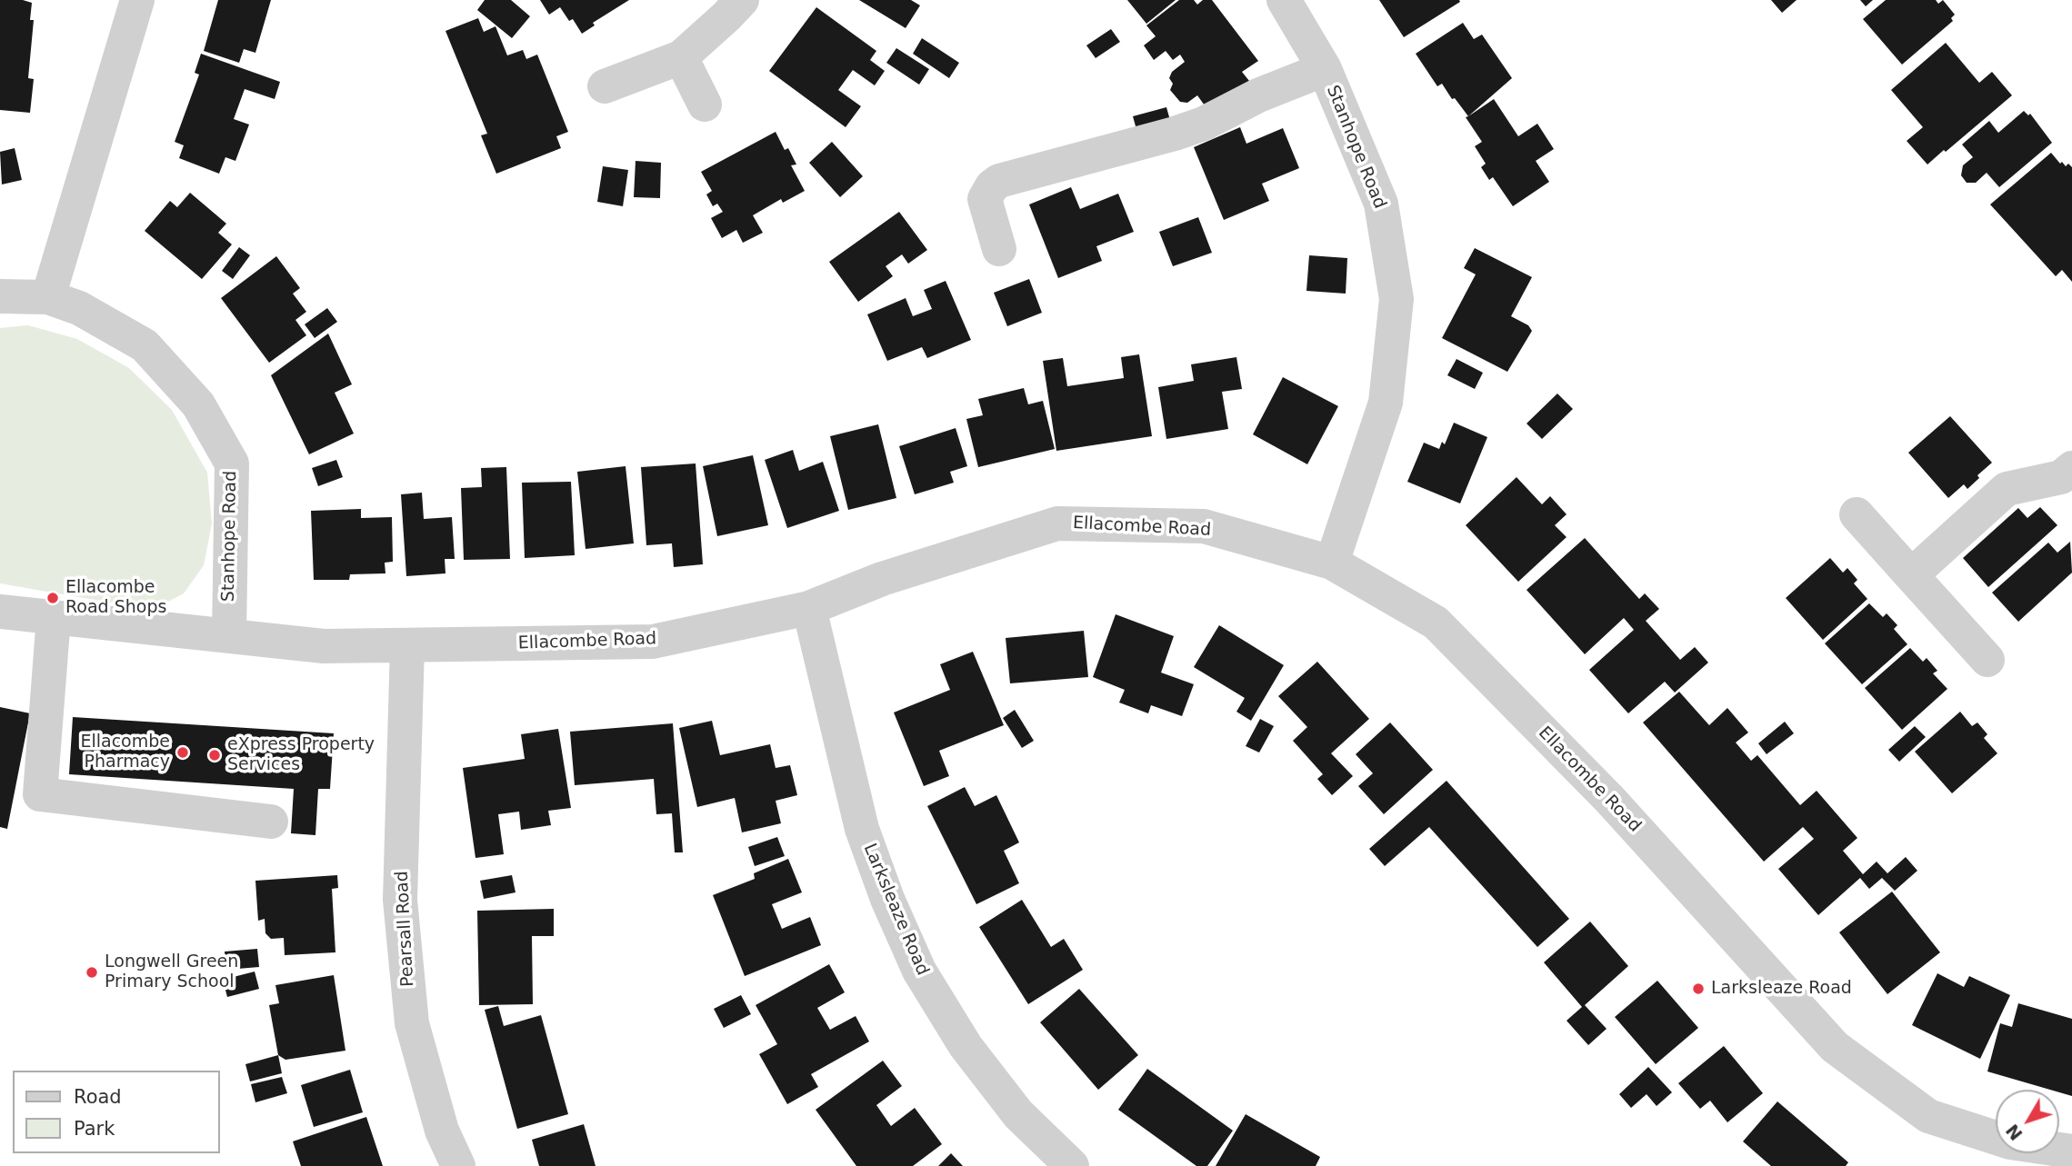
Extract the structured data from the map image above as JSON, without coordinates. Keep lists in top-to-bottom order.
{
  "streets": {
    "street": [
      "Stanhope Road",
      "Ellacombe Road",
      "Larksleaze Road",
      "Pearsall Road"
    ]
  },
  "crossings": [
    ["Stanhope Road", "Ellacombe Road"],
    ["Ellacombe Road", "Larksleaze Road"],
    ["Ellacombe Road", "Pearsall Road"]
  ],
  "places": [
    "Ellacombe Road Shops",
    "Ellacombe Pharmacy",
    "eXpress Property Services",
    "Longwell Green Primary School",
    "Larksleaze Road"
  ],
  "legend": ["Road", "Park"],
  "north": "bottom left"
}
